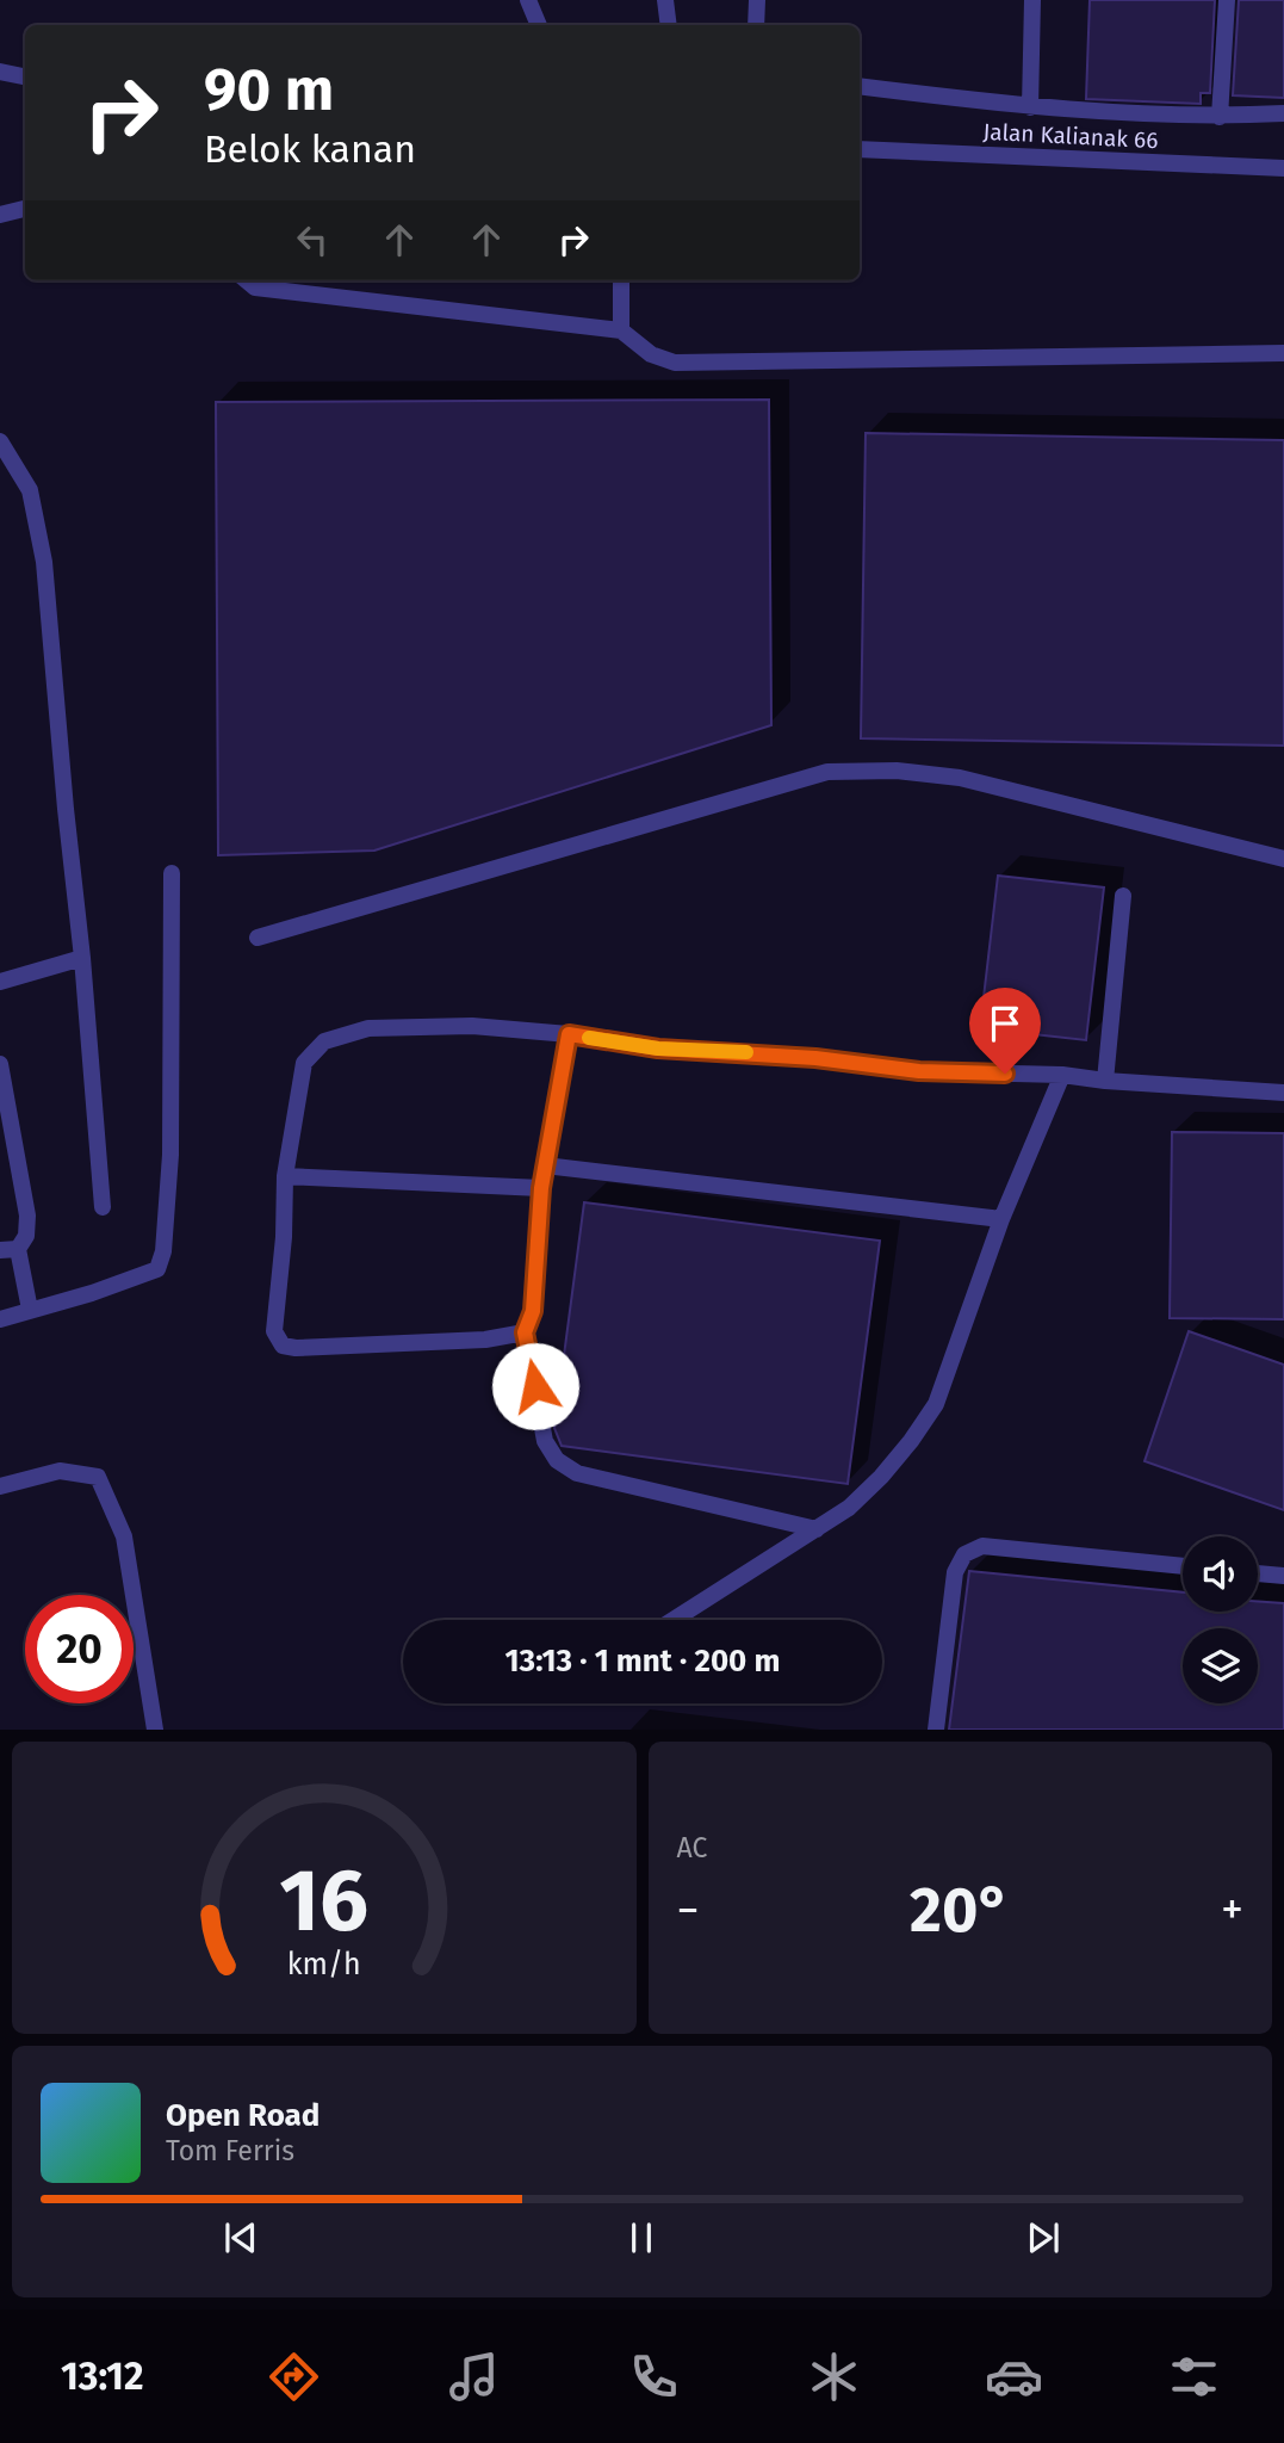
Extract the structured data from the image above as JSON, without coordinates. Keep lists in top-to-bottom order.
{
  "streets": {
    "lane": ["Jalan Kalianak 66"]
  },
  "page": {
    "turn": ["90 m", "Belok kanan"],
    "limit": "20",
    "trip": "13:13 · 1 mnt · 200 m",
    "tile": "AC",
    "heat": ["−", "20°", "+"],
    "song": ["Open Road", "Tom Ferris"],
    "tabs": "13:12",
    "gauge": ["16", "km/h"]
  }
}
